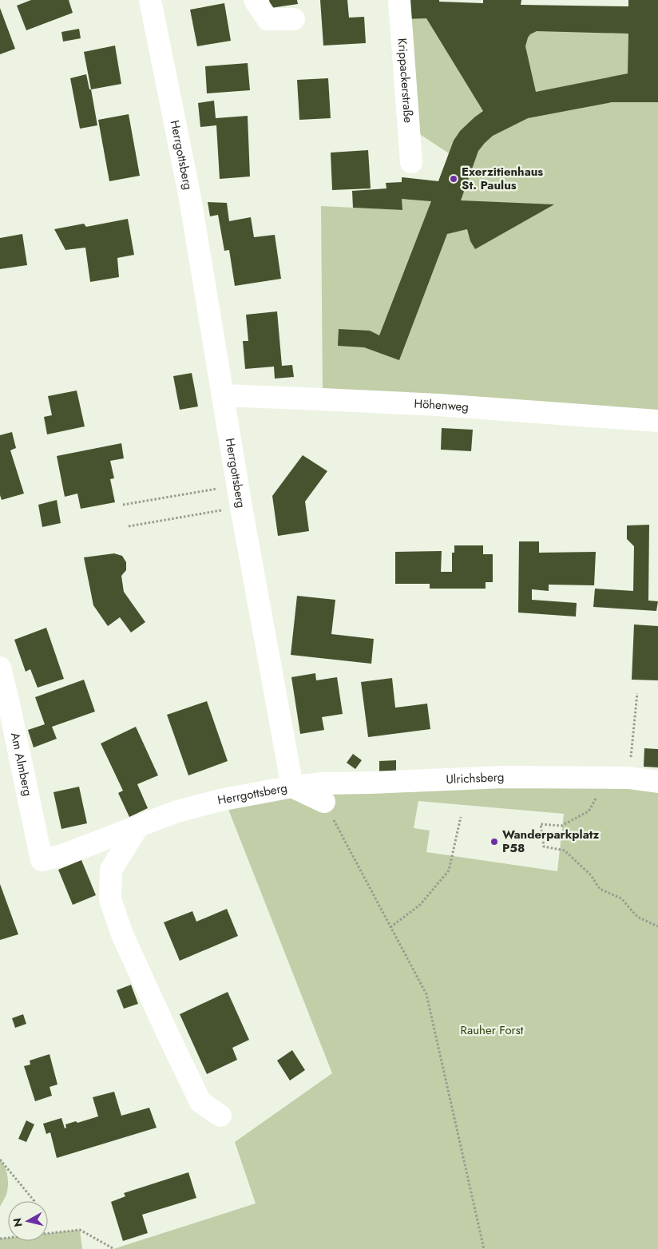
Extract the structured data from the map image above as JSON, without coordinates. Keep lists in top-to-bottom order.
{
  "streets": {
    "street": [
      "Krippackerstraße",
      "Herrgottsberg",
      "Höhenweg",
      "Am Almberg",
      "Ulrichsberg"
    ]
  },
  "crossings": [
    ["Herrgottsberg", "Höhenweg"],
    ["Herrgottsberg", "Am Almberg"],
    ["Herrgottsberg", "Ulrichsberg"]
  ],
  "parks": ["Rauher Forst"],
  "places": ["Exerzitienhaus St. Paulus", "Wanderparkplatz P58"],
  "north": "left"
}
